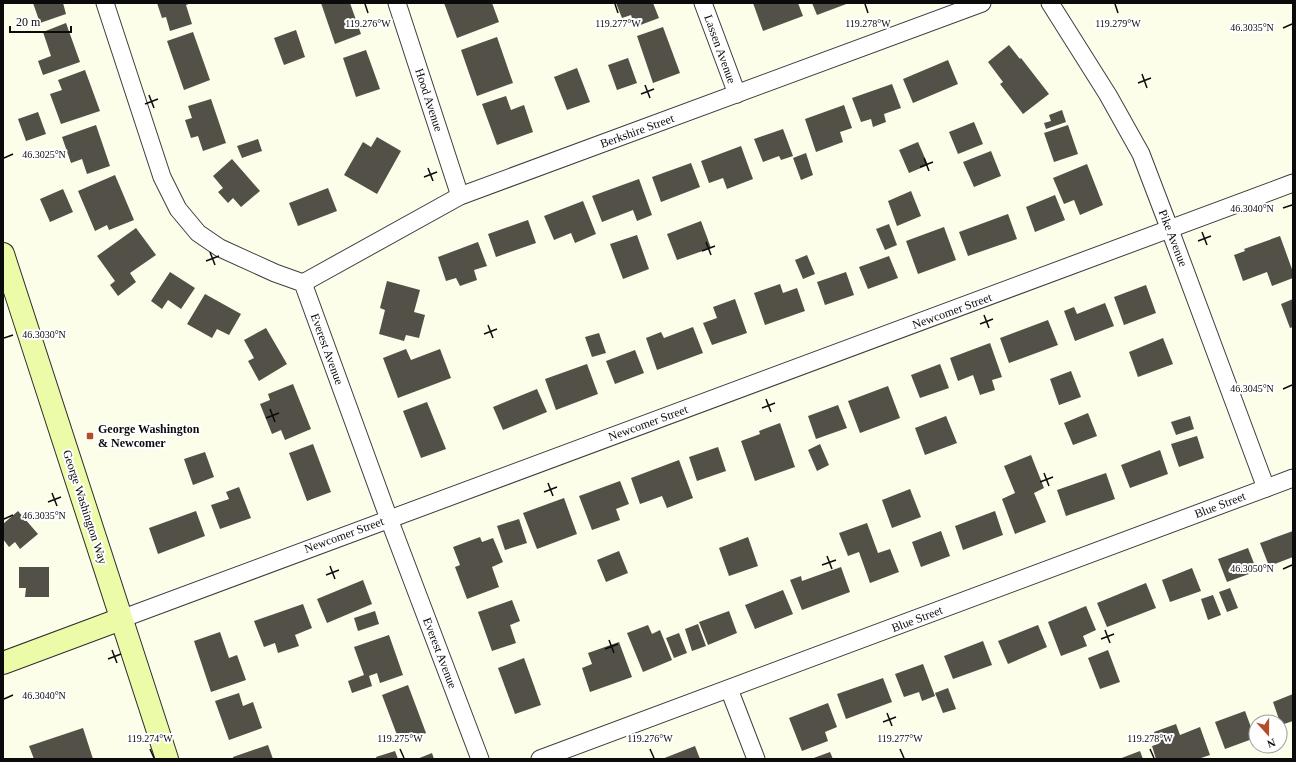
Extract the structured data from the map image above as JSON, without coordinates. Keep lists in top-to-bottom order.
{
  "streets": {
    "main road": ["Newcomer Street", "George Washington Way"],
    "street": [
      "Lassen Avenue",
      "Hood Avenue",
      "Berkshire Street",
      "Pike Avenue",
      "Everest Avenue",
      "Blue Street"
    ]
  },
  "crossings": [
    ["Lassen Avenue", "Berkshire Street"],
    ["Hood Avenue", "Berkshire Street"],
    ["Berkshire Street", "Everest Avenue"],
    ["Pike Avenue", "Newcomer Street"],
    ["Pike Avenue", "Blue Street"],
    ["Newcomer Street", "Everest Avenue"],
    ["Newcomer Street", "George Washington Way"]
  ],
  "places": {
    "transit": ["George Washington & Newcomer"]
  },
  "scale_bar": "20 m",
  "north": "bottom",
  "coordinates": [
    "119.276°W",
    "119.277°W",
    "119.278°W",
    "119.279°W",
    "46.3035°N",
    "46.3025°N",
    "46.3040°N",
    "46.3030°N",
    "46.3045°N",
    "46.3050°N",
    "119.274°W",
    "119.275°W"
  ]
}
